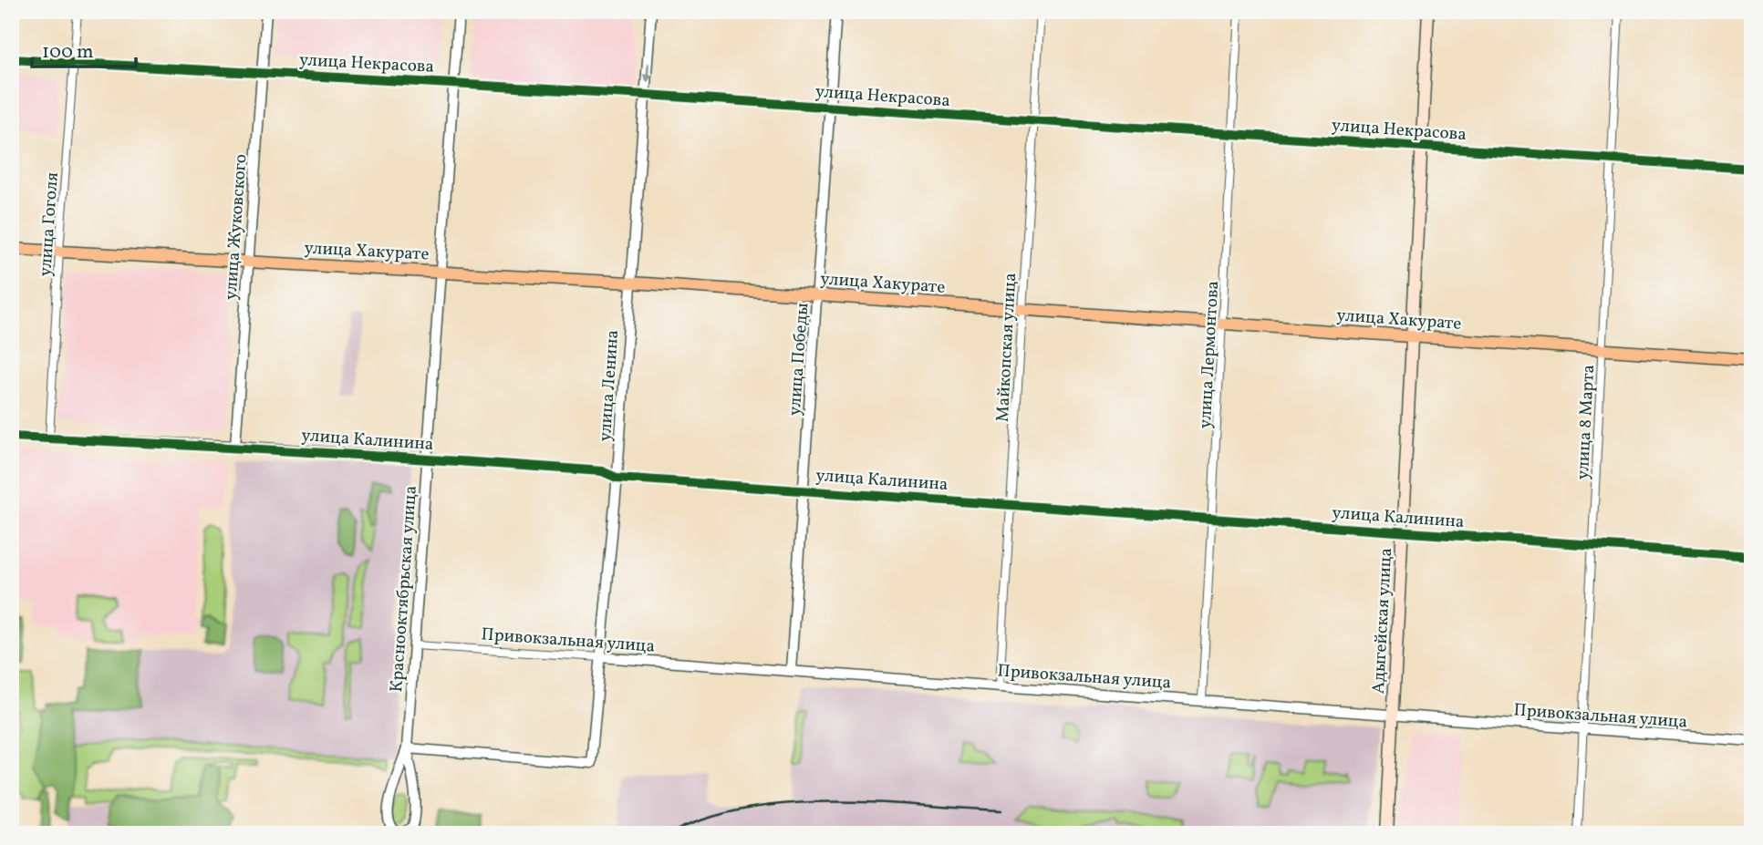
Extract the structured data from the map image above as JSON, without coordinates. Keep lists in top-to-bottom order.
{
  "streets": {
    "main road": ["улица Хакурате", "Адыгейская улица"],
    "street": [
      "улица Некрасова",
      "улица Гоголя",
      "улица Жуковского",
      "Майкопская улица",
      "улица Лермонтова",
      "улица Победы",
      "улица Ленина",
      "улица 8 Марта",
      "улица Калинина",
      "Краснооктябрьская улица",
      "Привокзальная улица"
    ]
  },
  "crossings": [
    ["улица Некрасова", "улица Гоголя"],
    ["улица Некрасова", "улица Жуковского"],
    ["улица Некрасова", "Майкопская улица"],
    ["улица Некрасова", "улица Лермонтова"],
    ["улица Некрасова", "улица Победы"],
    ["улица Некрасова", "улица Ленина"],
    ["улица Некрасова", "улица 8 Марта"],
    ["улица Некрасова", "Краснооктябрьская улица"],
    ["улица Некрасова", "Адыгейская улица"],
    ["улица Гоголя", "улица Хакурате"],
    ["улица Гоголя", "улица Калинина"],
    ["улица Жуковского", "улица Хакурате"],
    ["улица Жуковского", "улица Калинина"],
    ["улица Хакурате", "Майкопская улица"],
    ["улица Хакурате", "улица Лермонтова"],
    ["улица Хакурате", "улица Победы"],
    ["улица Хакурате", "улица Ленина"],
    ["улица Хакурате", "улица 8 Марта"],
    ["улица Хакурате", "Краснооктябрьская улица"],
    ["улица Хакурате", "Адыгейская улица"],
    ["Майкопская улица", "улица Калинина"],
    ["Майкопская улица", "Привокзальная улица"],
    ["улица Лермонтова", "улица Калинина"],
    ["улица Лермонтова", "Привокзальная улица"],
    ["улица Победы", "улица Калинина"],
    ["улица Победы", "Привокзальная улица"],
    ["улица Ленина", "улица Калинина"],
    ["улица Ленина", "Краснооктябрьская улица"],
    ["улица Ленина", "Привокзальная улица"],
    ["улица 8 Марта", "улица Калинина"],
    ["улица 8 Марта", "Привокзальная улица"],
    ["улица Калинина", "Краснооктябрьская улица"],
    ["улица Калинина", "Адыгейская улица"],
    ["Краснооктябрьская улица", "Привокзальная улица"],
    ["Адыгейская улица", "Привокзальная улица"]
  ],
  "scale_bar": "100 m"
}
